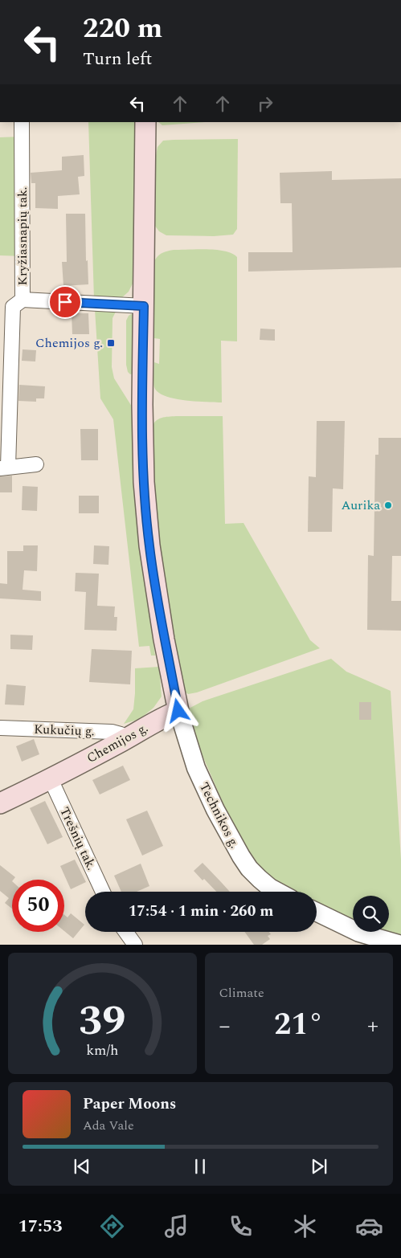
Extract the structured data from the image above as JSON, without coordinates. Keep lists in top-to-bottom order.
{
  "streets": {
    "main road": ["Chemijos g."],
    "street": [
      "Kryžiasnapių tak.",
      "Kukučių g.",
      "Technikos g.",
      "Trešnių tak."
    ]
  },
  "crossings": [
    ["Kukučių g.", "Chemijos g."],
    ["Chemijos g.", "Technikos g."],
    ["Chemijos g.", "Trešnių tak."]
  ],
  "places": {
    "transit": ["Chemijos g."],
    "other": ["Aurika"]
  },
  "page": {
    "turn": ["220 m", "Turn left"],
    "limit": "50",
    "trip": "17:54 · 1 min · 260 m",
    "tile": "Climate",
    "heat": ["−", "21°", "+"],
    "song": ["Paper Moons", "Ada Vale"],
    "tabs": "17:53",
    "gauge": ["39", "km/h"]
  }
}
